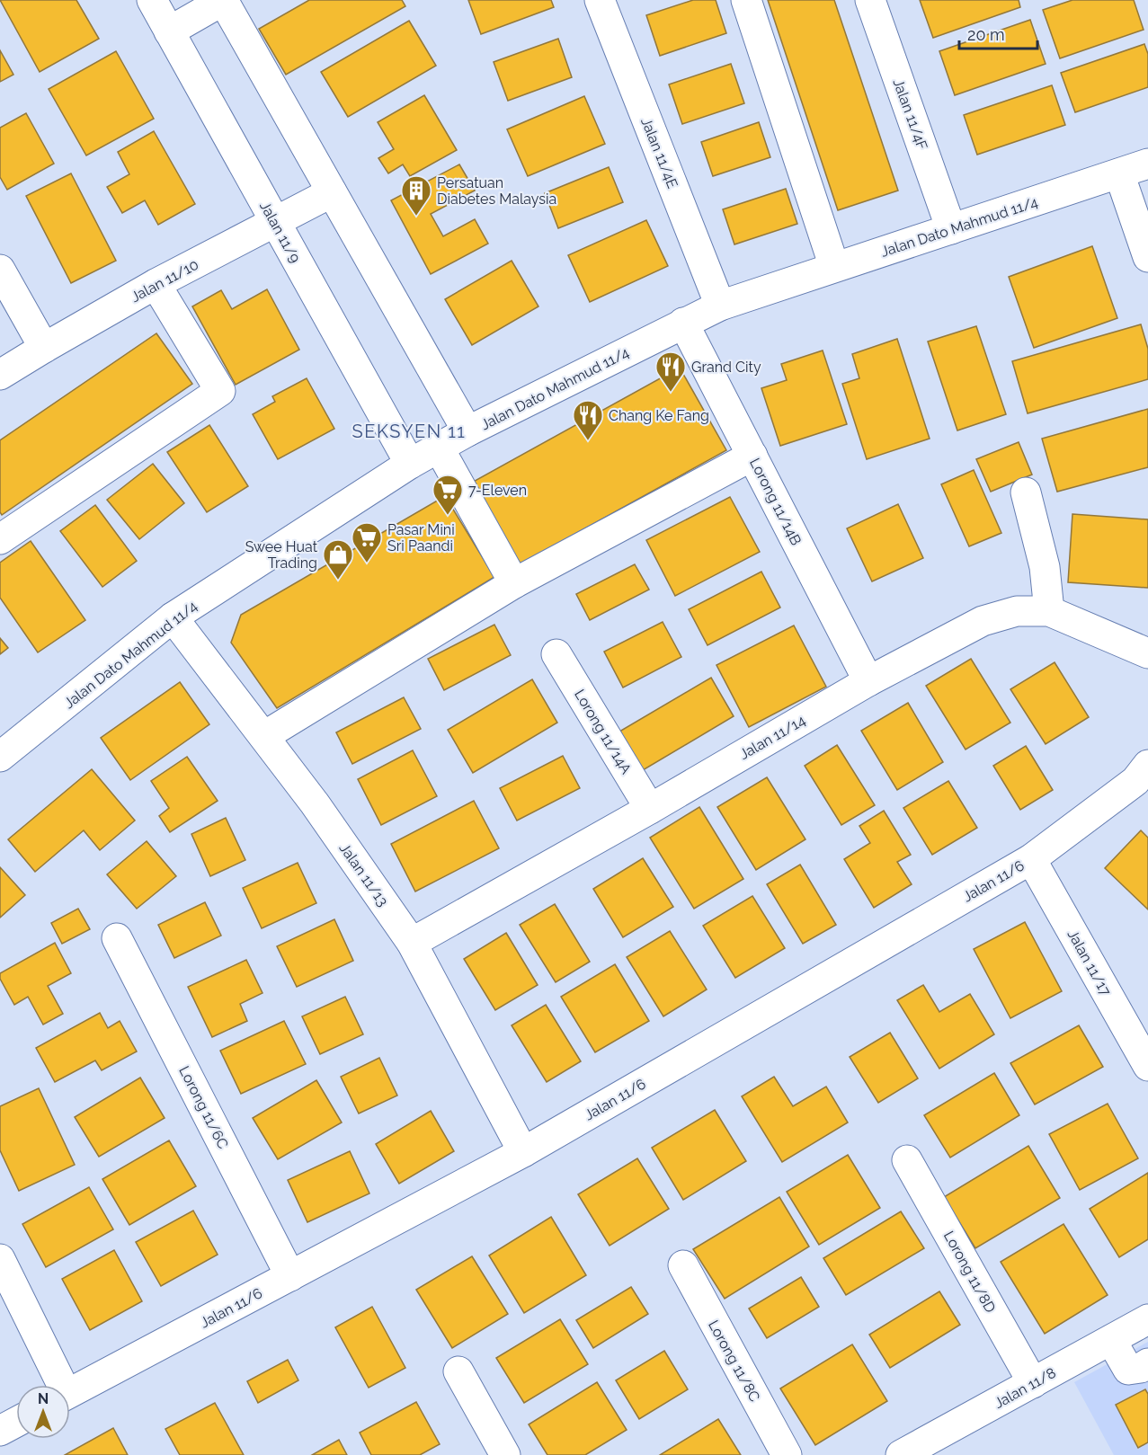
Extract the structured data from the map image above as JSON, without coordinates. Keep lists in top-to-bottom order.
{
  "streets": {
    "street": [
      "Jalan 11/4F",
      "Jalan 11/4E",
      "Jalan Dato Mahmud 11/4",
      "Jalan 11/9",
      "Jalan 11/10",
      "Lorong 11/14B",
      "Lorong 11/14A",
      "Jalan 11/14",
      "Jalan 11/13",
      "Jalan 11/6",
      "Jalan 11/17",
      "Lorong 11/6C",
      "Lorong 11/8D",
      "Lorong 11/8C",
      "Jalan 11/8"
    ]
  },
  "crossings": [
    ["Jalan 11/4F", "Jalan Dato Mahmud 11/4"],
    ["Jalan 11/4E", "Jalan Dato Mahmud 11/4"],
    ["Jalan Dato Mahmud 11/4", "Jalan 11/9"],
    ["Jalan Dato Mahmud 11/4", "Lorong 11/14B"],
    ["Jalan Dato Mahmud 11/4", "Jalan 11/13"],
    ["Jalan 11/9", "Jalan 11/10"],
    ["Lorong 11/14B", "Jalan 11/14"],
    ["Lorong 11/14A", "Jalan 11/14"],
    ["Jalan 11/14", "Jalan 11/13"],
    ["Jalan 11/13", "Jalan 11/6"],
    ["Jalan 11/6", "Jalan 11/17"],
    ["Jalan 11/6", "Lorong 11/6C"],
    ["Lorong 11/8D", "Jalan 11/8"]
  ],
  "districts": ["SEKSYEN 11"],
  "places": {
    "building": ["Persatuan Diabetes Malaysia"],
    "restaurant": ["Grand City", "Chang Ke Fang"],
    "supermarket": ["7-Eleven", "Pasar Mini Sri Paandi"],
    "shop": ["Swee Huat Trading"]
  },
  "scale_bar": "20 m",
  "north": "top"
}
